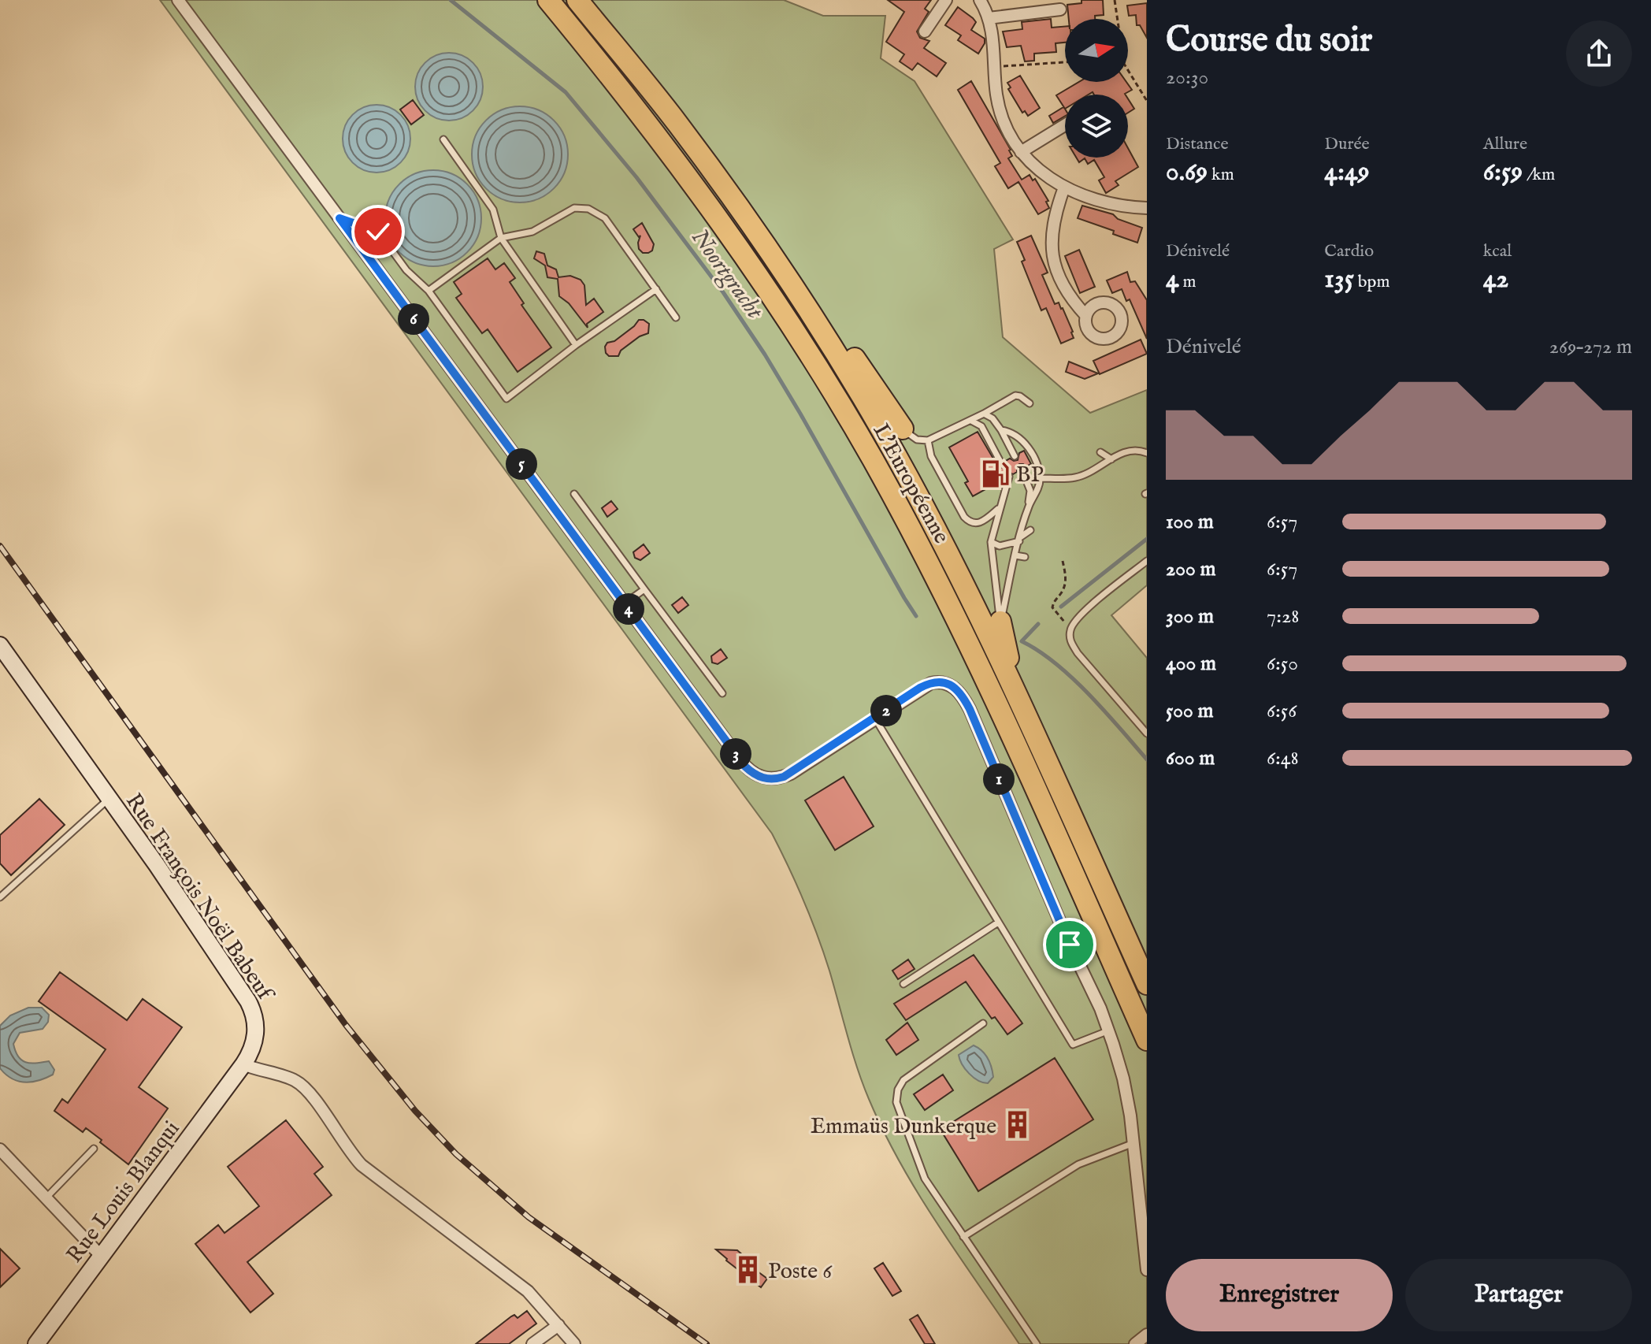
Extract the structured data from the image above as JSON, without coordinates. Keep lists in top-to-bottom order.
{
  "streets": {
    "highway": ["L'Européenne"],
    "street": ["Rue François Noël Babeuf", "Rue Louis Blanqui"]
  },
  "crossings": [
    ["Rue François Noël Babeuf", "Rue Louis Blanqui"]
  ],
  "water": ["Noortgracht"],
  "places": {
    "fuel station": ["BP"],
    "building": ["Emmaüs Dunkerque", "Poste 6"]
  },
  "north": "right",
  "page": {
    "heading": ["Course du soir", "20:30"],
    "stats": [
      ["Distance", "0.69 km"],
      ["Durée", "4:49"],
      ["Allure", "6:59 /km"],
      ["Dénivelé", "4 m"],
      ["Cardio", "135 bpm"],
      ["kcal", "42"]
    ],
    "pins": [
      "6",
      "5",
      "4",
      "2",
      "3",
      "1"
    ],
    "chart": ["Dénivelé", "269–272 m"],
    "list": [
      {
        "name": "100 m",
        "note": "6:57"
      },
      {
        "name": "200 m",
        "note": "6:57"
      },
      {
        "name": "300 m",
        "note": "7:28"
      },
      {
        "name": "400 m",
        "note": "6:50"
      },
      {
        "name": "500 m",
        "note": "6:56"
      },
      {
        "name": "600 m",
        "note": "6:48"
      }
    ],
    "buttons": ["Enregistrer", "Partager"]
  }
}
